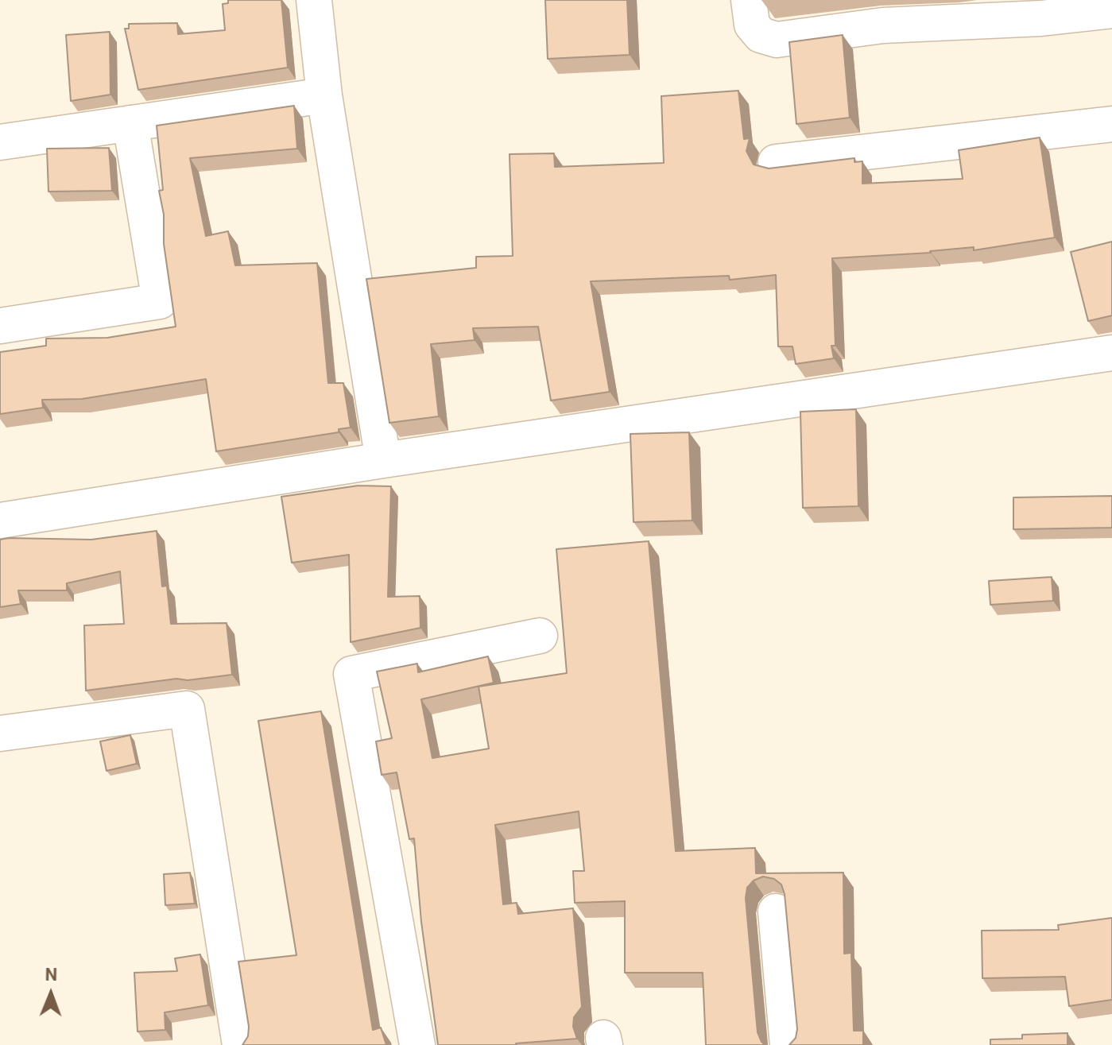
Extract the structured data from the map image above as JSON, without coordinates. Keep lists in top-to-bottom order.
{
  "north": "top"
}
